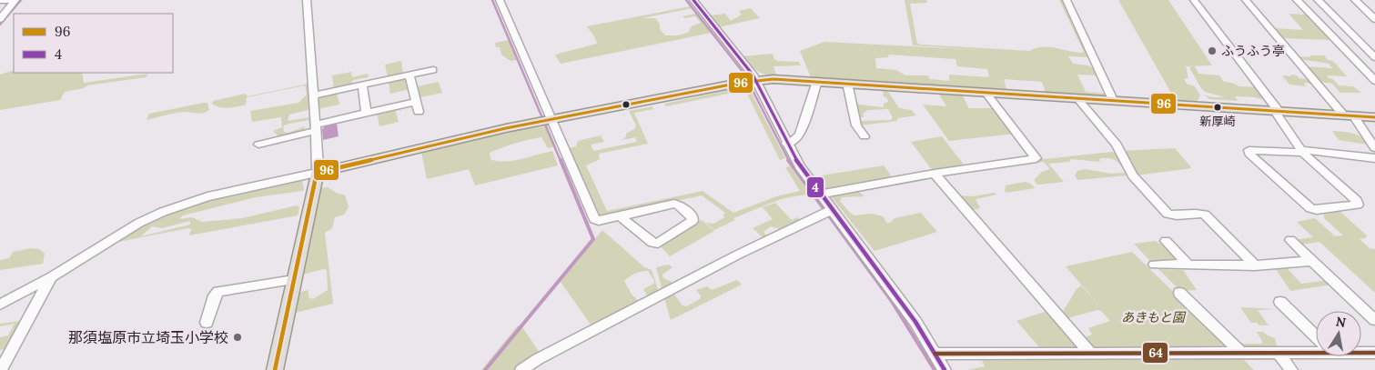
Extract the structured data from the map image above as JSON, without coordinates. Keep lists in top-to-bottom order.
{
  "parks": ["あきもと園"],
  "places": ["ふうふう亭", "新厚崎", "那須塩原市立埼玉小学校"],
  "lines": ["transit line 4", "transit line 96", "transit line 64"],
  "legend": ["96", "4"],
  "north": "top"
}
